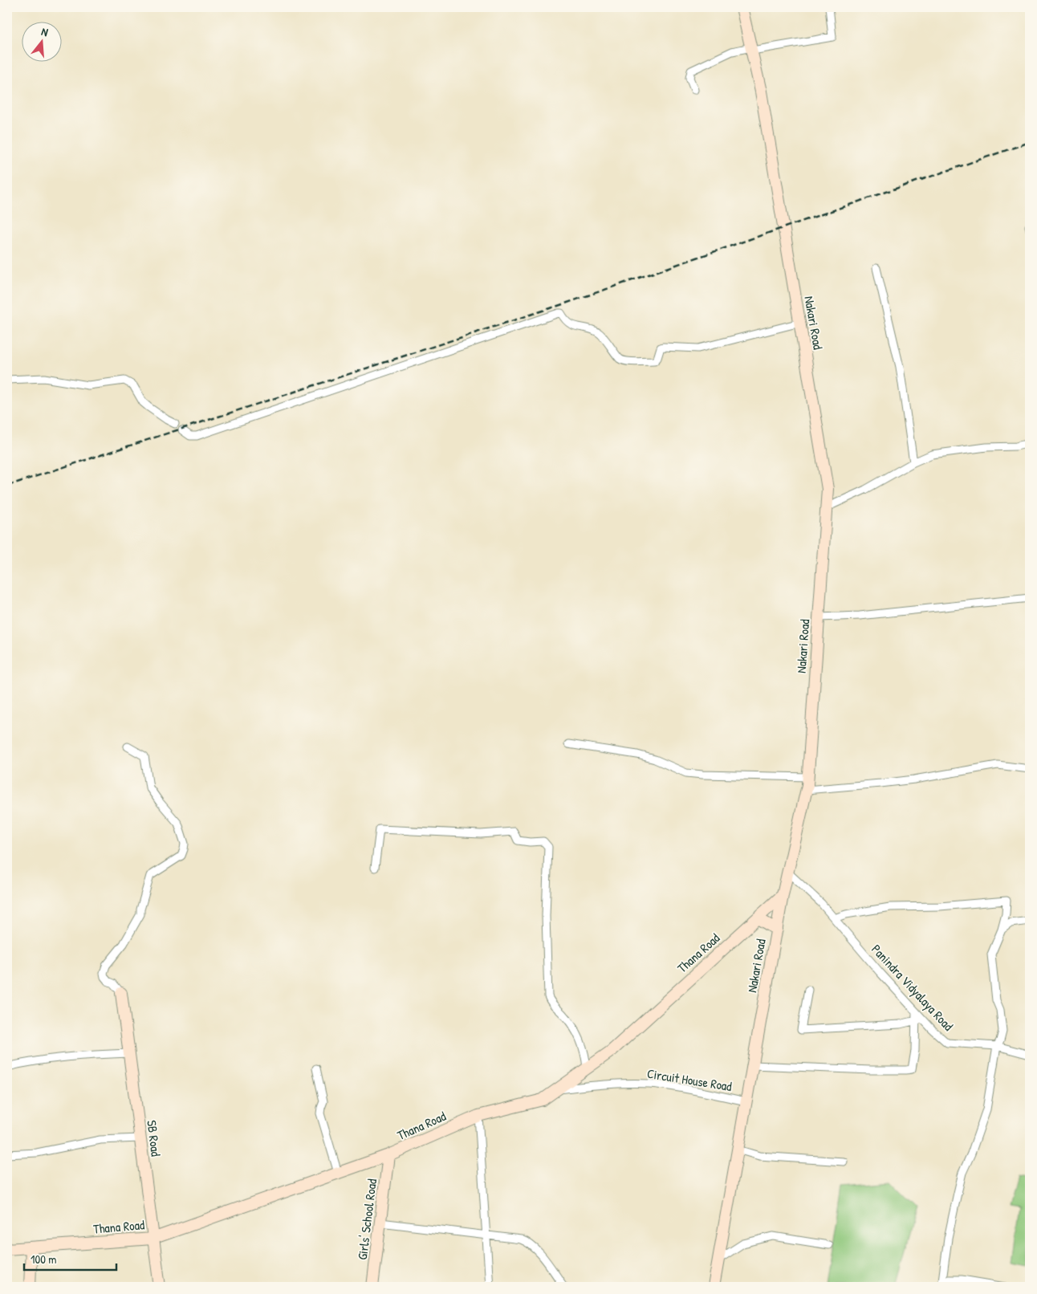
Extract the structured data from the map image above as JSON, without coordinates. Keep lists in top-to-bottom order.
{
  "streets": {
    "street": [
      "Nakari Road",
      "Thana Road",
      "Panindra Vidyalaya Road",
      "Circuit House Road",
      "SB Road",
      "Girls' School Road"
    ]
  },
  "crossings": [
    ["Nakari Road", "Thana Road"],
    ["Nakari Road", "Panindra Vidyalaya Road"],
    ["Nakari Road", "Circuit House Road"],
    ["Thana Road", "Circuit House Road"],
    ["Thana Road", "SB Road"],
    ["Thana Road", "Girls' School Road"]
  ],
  "scale_bar": "100 m",
  "north": "top"
}
